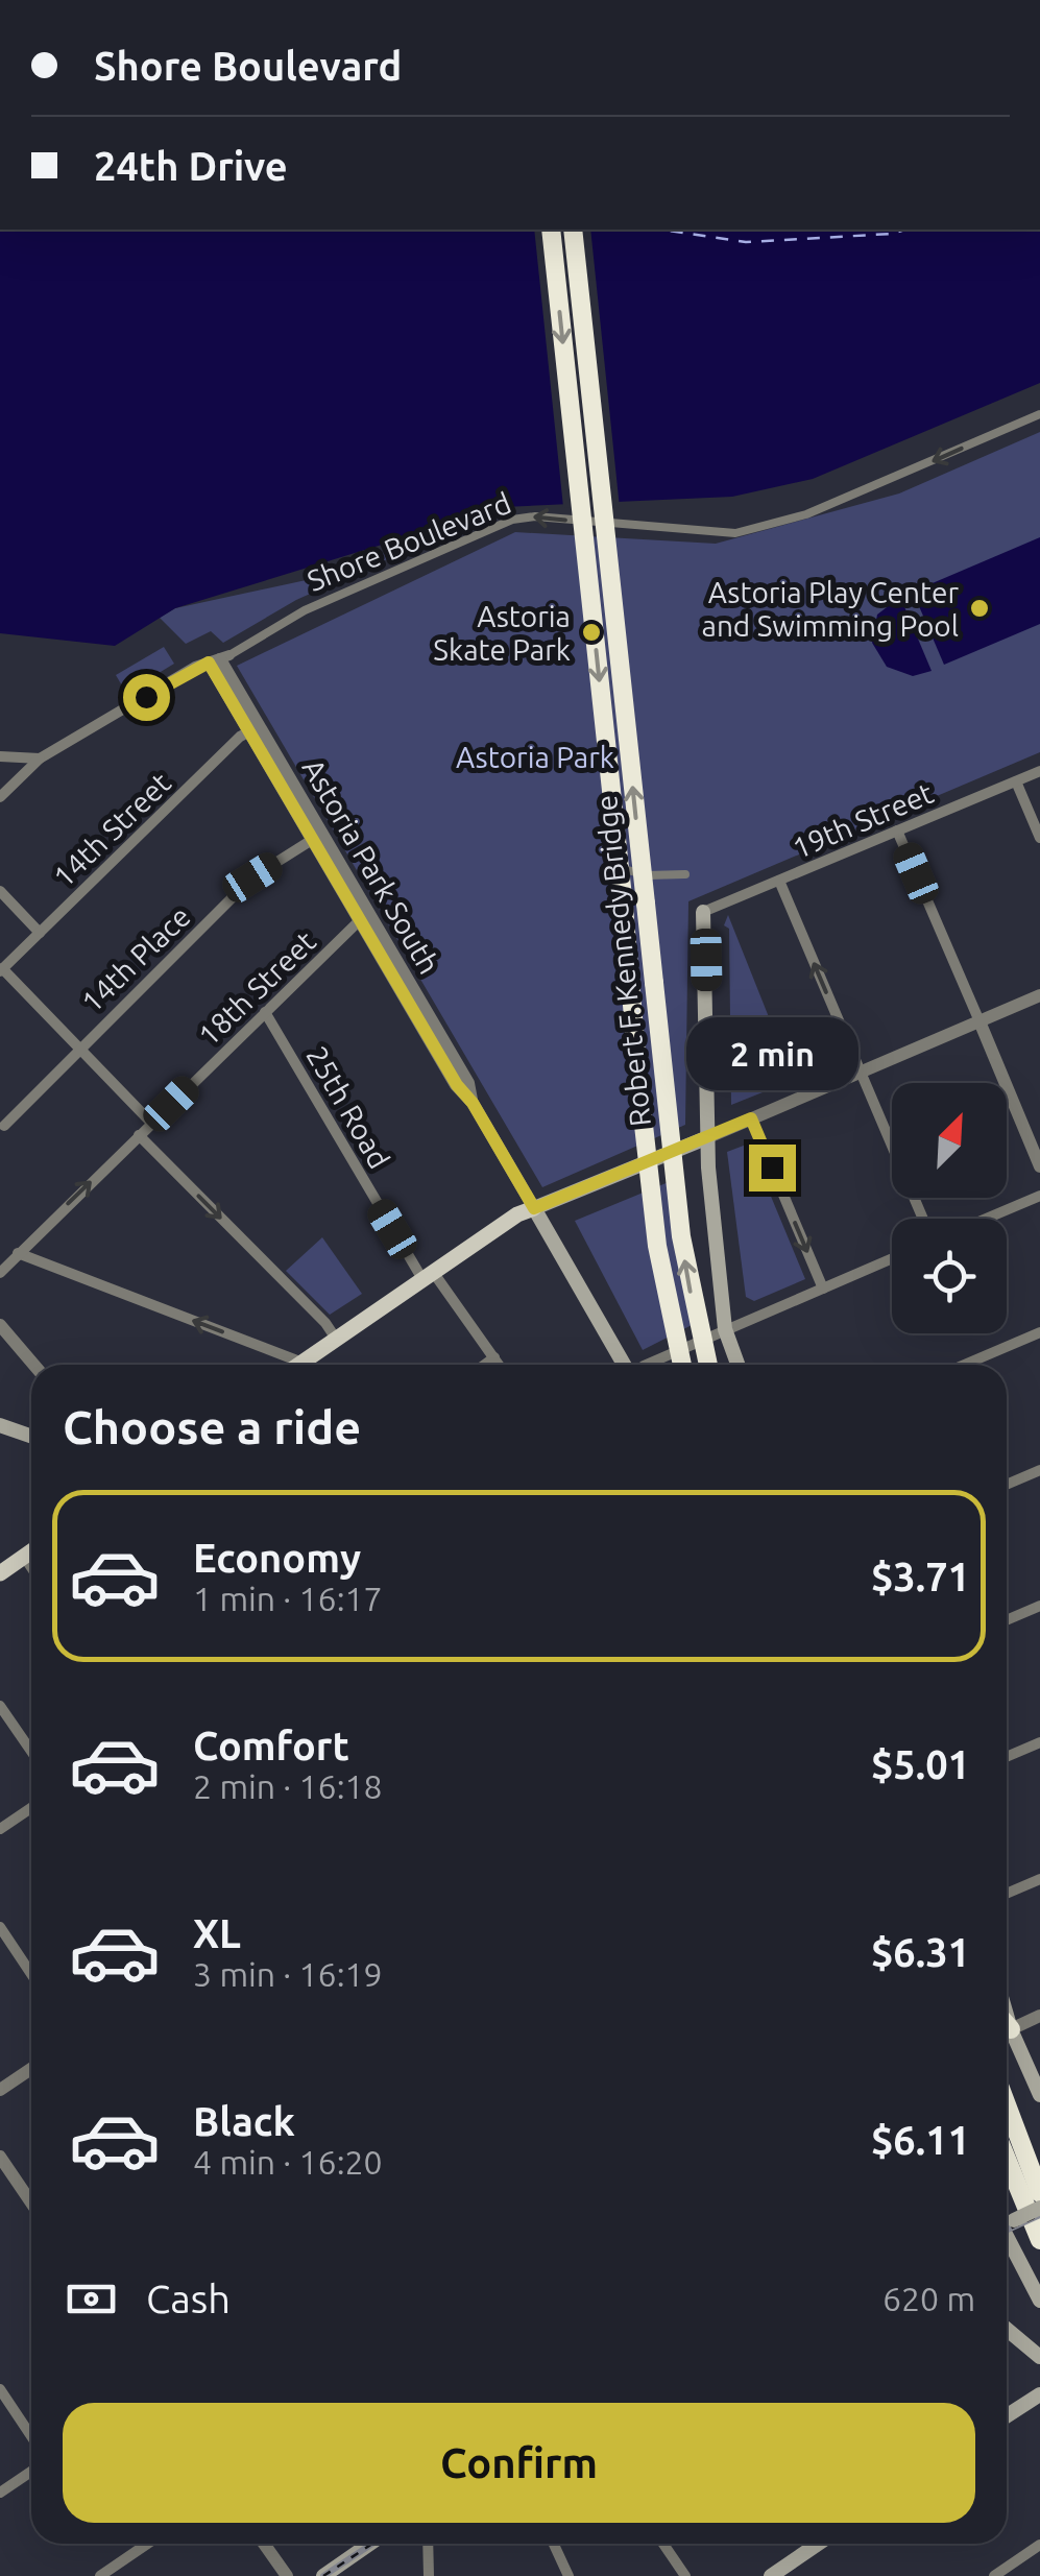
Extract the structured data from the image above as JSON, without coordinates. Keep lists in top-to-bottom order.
{
  "streets": {
    "highway": ["Robert F. Kennedy Bridge"],
    "street": [
      "Shore Boulevard",
      "19th Street",
      "14th Street",
      "Astoria Park South",
      "14th Place",
      "18th Street",
      "25th Road"
    ]
  },
  "crossings": [
    ["Shore Boulevard", "Astoria Park South"],
    ["14th Street", "Astoria Park South"],
    ["Astoria Park South", "14th Place"],
    ["Astoria Park South", "18th Street"],
    ["18th Street", "25th Road"]
  ],
  "one_way": ["Shore Boulevard"],
  "parks": ["Astoria Park"],
  "places": ["Astoria Play Center and Swimming Pool", "Astoria Skate Park"],
  "north": "top right",
  "page": {
    "banner": ["Shore Boulevard", "24th Drive"],
    "bubble": "2 min",
    "heading": "Choose a ride",
    "list": [
      {
        "name": "Economy",
        "note": "1 min · 16:17",
        "value": "$3.71"
      },
      {
        "name": "Comfort",
        "note": "2 min · 16:18",
        "value": "$5.01"
      },
      {
        "name": "XL",
        "note": "3 min · 16:19",
        "value": "$6.31"
      },
      {
        "name": "Black",
        "note": "4 min · 16:20",
        "value": "$6.11"
      }
    ],
    "pay": ["Cash", "620 m"],
    "buttons": "Confirm"
  }
}
